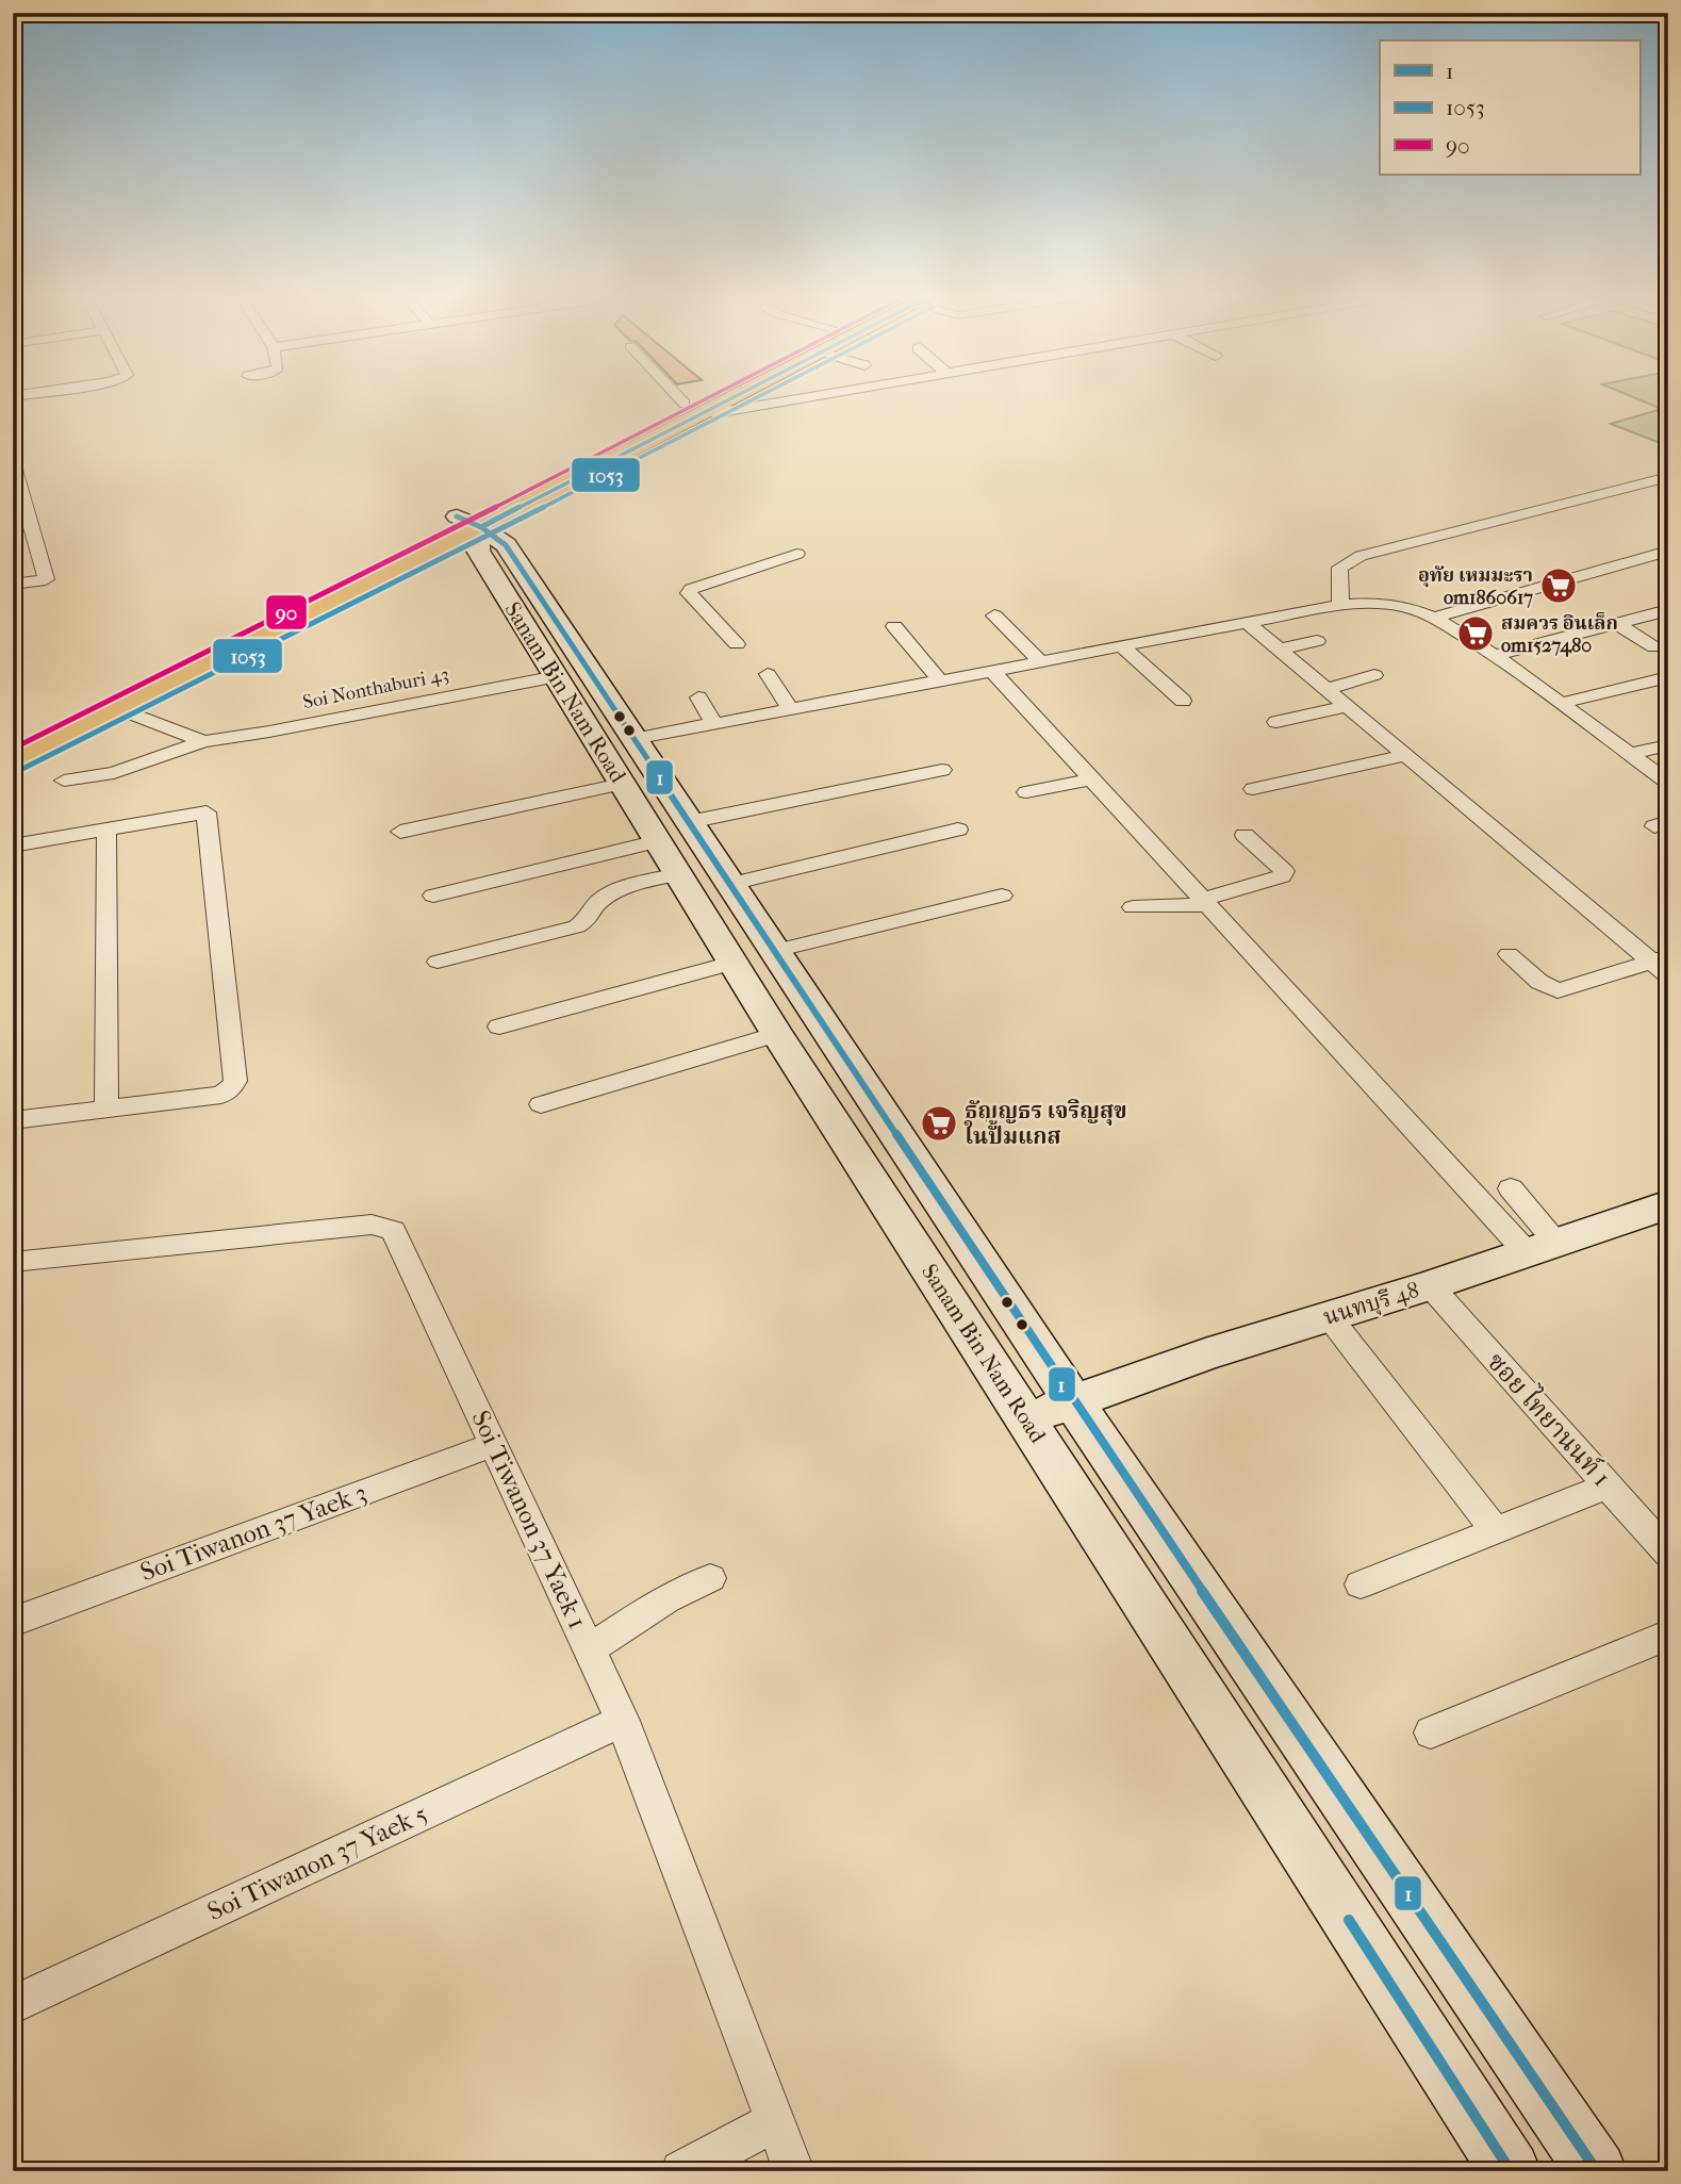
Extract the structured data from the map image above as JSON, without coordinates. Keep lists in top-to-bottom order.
{
  "streets": {
    "main road": ["Sanam Bin Nam Road", "นนทบุรี 48"],
    "street": [
      "Soi Nonthaburi 43",
      "ซอย ไทยานนท์ 1",
      "Soi Tiwanon 37 Yaek 1",
      "Soi Tiwanon 37 Yaek 3",
      "Soi Tiwanon 37 Yaek 5"
    ]
  },
  "crossings": [
    ["Soi Nonthaburi 43", "Sanam Bin Nam Road"],
    ["Sanam Bin Nam Road", "นนทบุรี 48"],
    ["นนทบุรี 48", "ซอย ไทยานนท์ 1"],
    ["Soi Tiwanon 37 Yaek 1", "Soi Tiwanon 37 Yaek 3"],
    ["Soi Tiwanon 37 Yaek 1", "Soi Tiwanon 37 Yaek 5"]
  ],
  "places": {
    "supermarket": ["อุทัย เหมมะรา om1860617", "สมควร อินเล็ก om1527480", "ธัญญธร เจริญสุข ในปั้มแกส"]
  },
  "lines": ["transit line 1", "transit line 1053", "transit line 90"],
  "legend": ["1", "1053", "90"]
}
